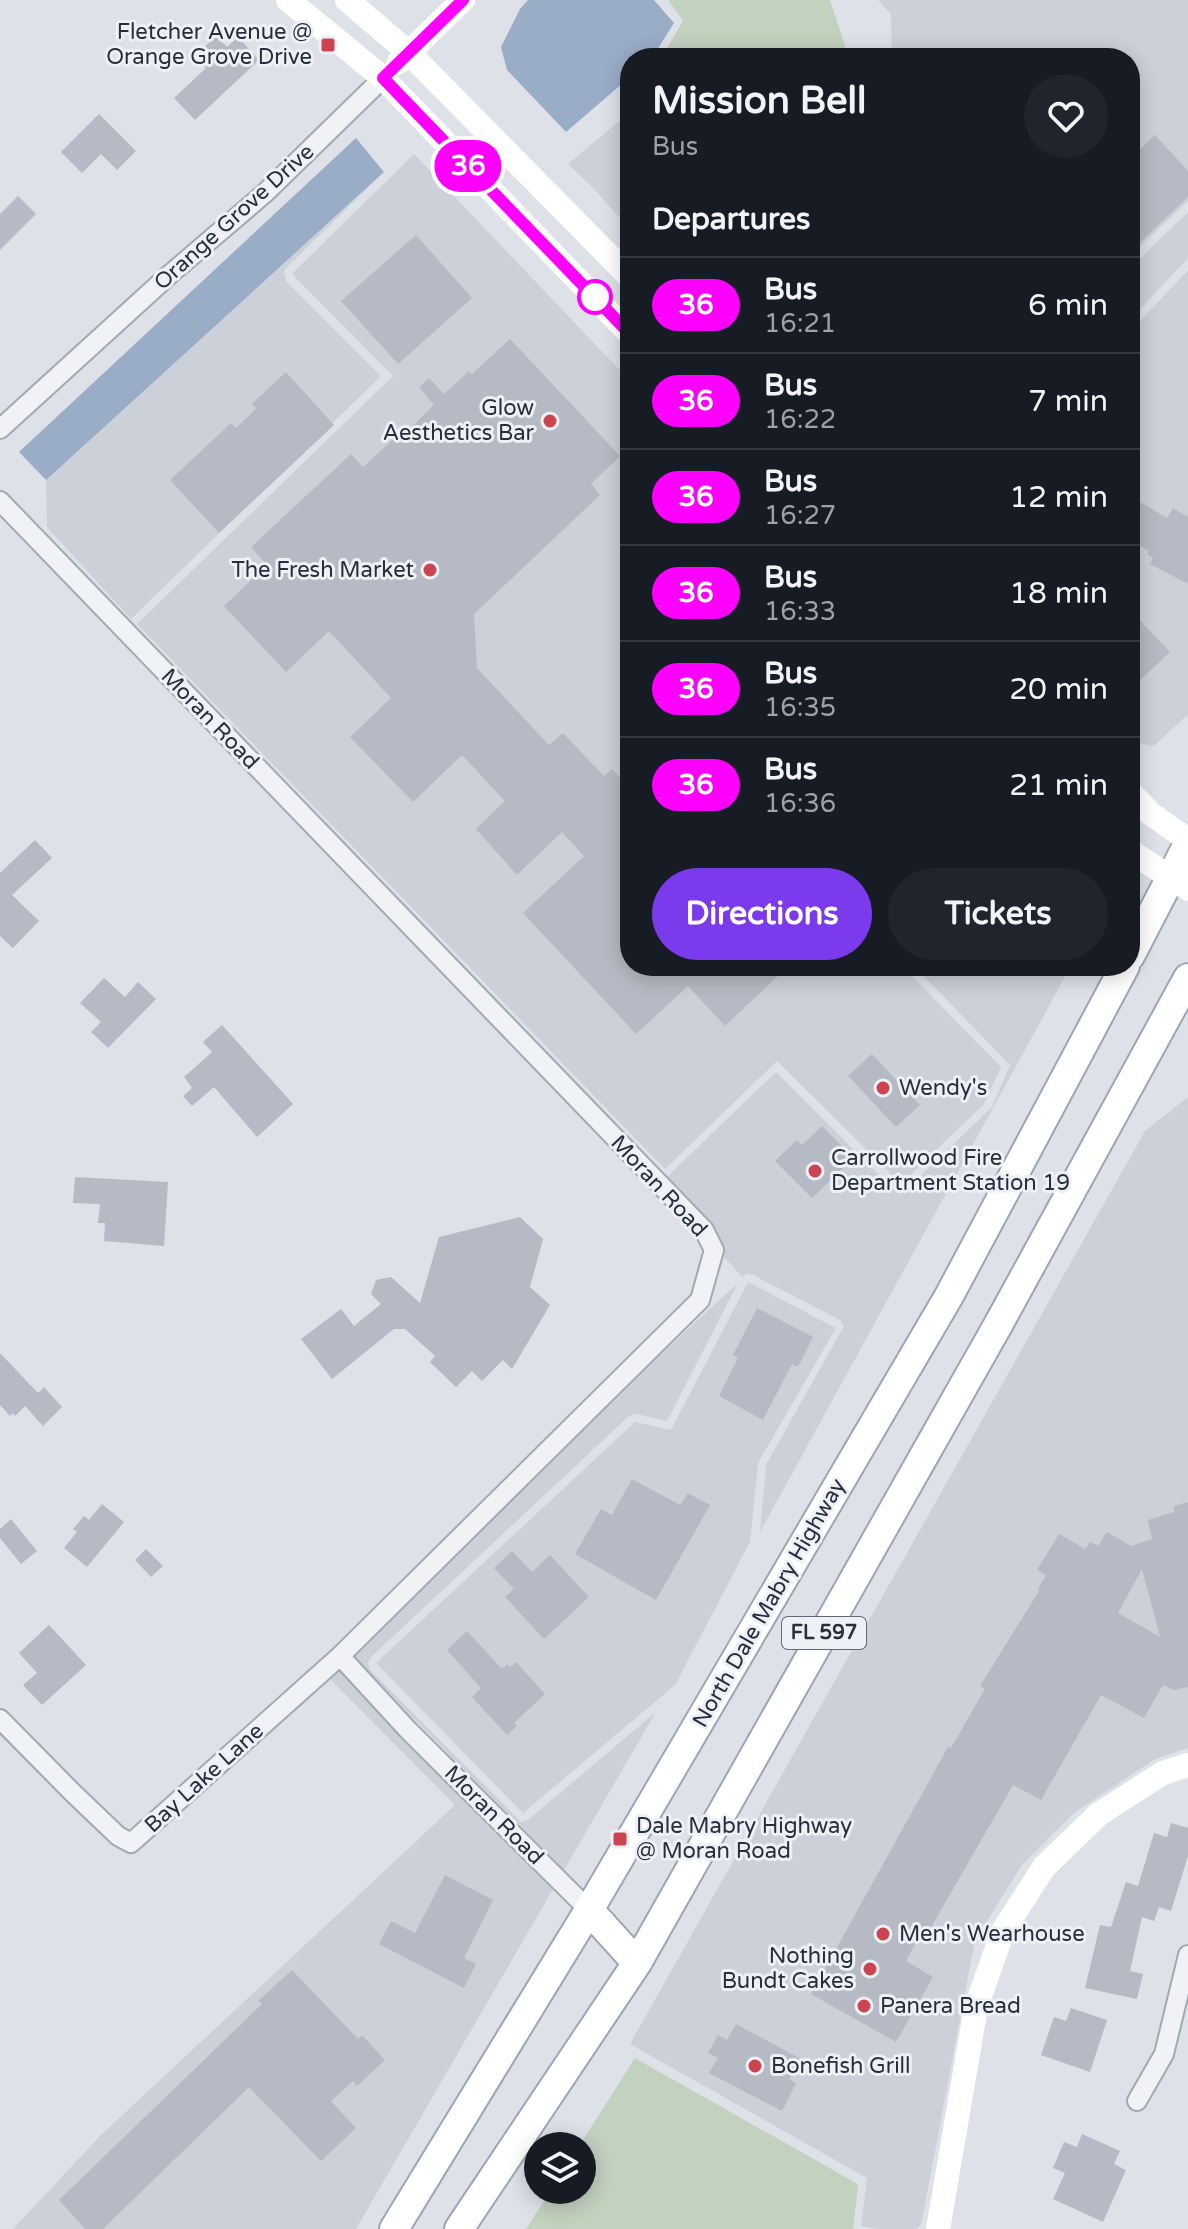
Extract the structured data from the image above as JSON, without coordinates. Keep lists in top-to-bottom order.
{
  "streets": {
    "main road": ["Orange Grove Drive", "North Dale Mabry Highway", "FL 597"],
    "street": ["Moran Road", "Bay Lake Lane"]
  },
  "crossings": [
    ["Moran Road", "North Dale Mabry Highway"],
    ["Moran Road", "Bay Lake Lane"]
  ],
  "places": {
    "transit": ["Fletcher Avenue @ Orange Grove Drive", "Dale Mabry Highway @ Moran Road"],
    "other": [
      "Glow Aesthetics Bar",
      "The Fresh Market",
      "Wendy's",
      "Carrollwood Fire Department Station 19",
      "Men's Wearhouse",
      "Nothing Bundt Cakes",
      "Panera Bread",
      "Bonefish Grill"
    ]
  },
  "lines": ["bus line 36"],
  "page": {
    "on_map": "36",
    "heading": [
      ["Mission Bell", "Bus"],
      "Departures"
    ],
    "list": [
      {
        "mark": "36",
        "name": "Bus",
        "note": "16:21",
        "value": "6 min"
      },
      {
        "mark": "36",
        "name": "Bus",
        "note": "16:22",
        "value": "7 min"
      },
      {
        "mark": "36",
        "name": "Bus",
        "note": "16:27",
        "value": "12 min"
      },
      {
        "mark": "36",
        "name": "Bus",
        "note": "16:33",
        "value": "18 min"
      },
      {
        "mark": "36",
        "name": "Bus",
        "note": "16:35",
        "value": "20 min"
      },
      {
        "mark": "36",
        "name": "Bus",
        "note": "16:36",
        "value": "21 min"
      }
    ],
    "buttons": ["Directions", "Tickets"]
  }
}
